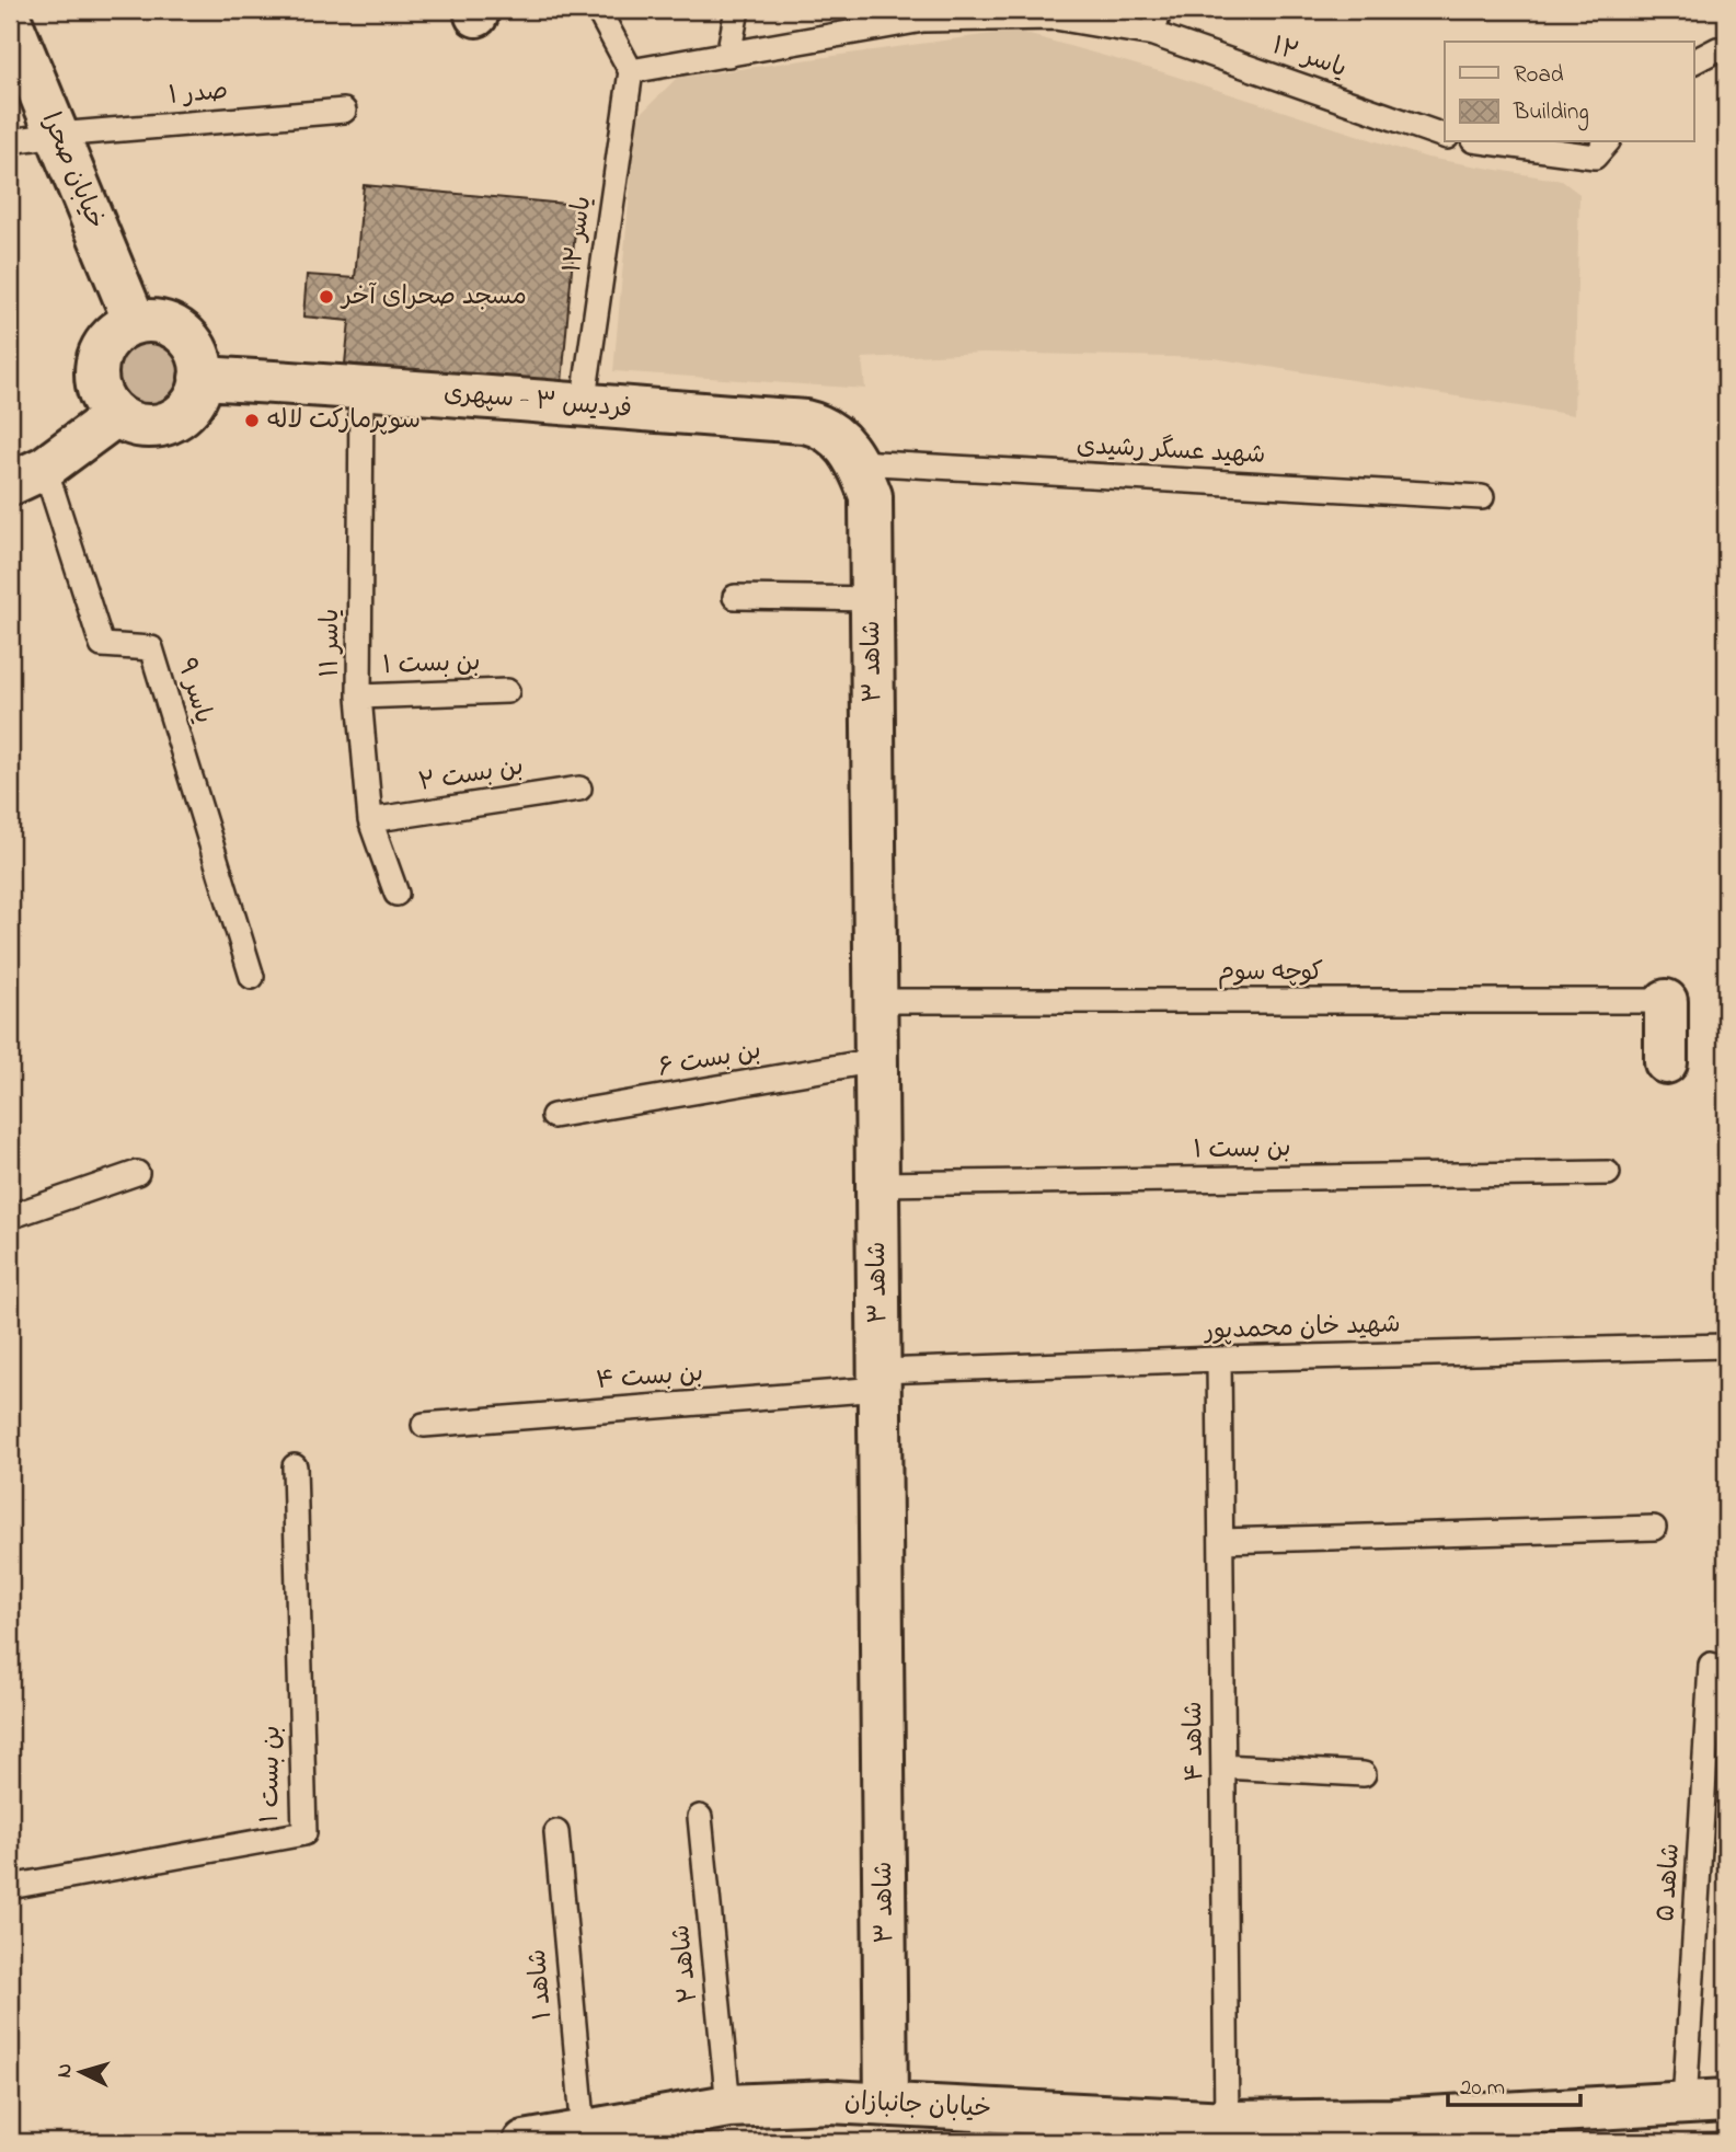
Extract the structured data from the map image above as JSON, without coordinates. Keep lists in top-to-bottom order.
{
  "streets": {
    "street": [
      "خیابان صحرا",
      "فردیس ۳ - سپهری",
      "شاهد ۳",
      "خیابان جانبازان"
    ],
    "lane": [
      "یاسر ۱۲",
      "صدر ۱",
      "شهید عسگر رشیدی",
      "یاسر ۱۱",
      "بن بست ۱",
      "یاسر ۹",
      "بن بست ۲",
      "کوچه سوم",
      "بن بست ۶",
      "شهید خان محمدپور",
      "بن بست ۴",
      "شاهد ۴",
      "شاهد ۵",
      "شاهد ۲",
      "شاهد ۱"
    ]
  },
  "crossings": [
    ["یاسر ۱۲", "فردیس ۳ - سپهری"],
    ["صدر ۱", "خیابان صحرا"],
    ["خیابان صحرا", "فردیس ۳ - سپهری"],
    ["فردیس ۳ - سپهری", "شهید عسگر رشیدی"],
    ["فردیس ۳ - سپهری", "یاسر ۱۱"],
    ["فردیس ۳ - سپهری", "شاهد ۳"],
    ["شهید عسگر رشیدی", "شاهد ۳"],
    ["یاسر ۱۱", "بن بست ۱"],
    ["یاسر ۱۱", "بن بست ۲"],
    ["شاهد ۳", "بن بست ۱"],
    ["شاهد ۳", "کوچه سوم"],
    ["شاهد ۳", "بن بست ۶"],
    ["شاهد ۳", "شهید خان محمدپور"],
    ["شاهد ۳", "بن بست ۴"],
    ["شاهد ۳", "خیابان جانبازان"],
    ["شهید خان محمدپور", "بن بست ۴"],
    ["شهید خان محمدپور", "شاهد ۴"],
    ["شاهد ۴", "خیابان جانبازان"],
    ["شاهد ۵", "خیابان جانبازان"],
    ["شاهد ۲", "خیابان جانبازان"],
    ["شاهد ۱", "خیابان جانبازان"]
  ],
  "places": ["مسجد صحرای آخر", "سوپرمارکت لاله"],
  "legend": ["Road", "Building"],
  "scale_bar": "20 m",
  "north": "left"
}
